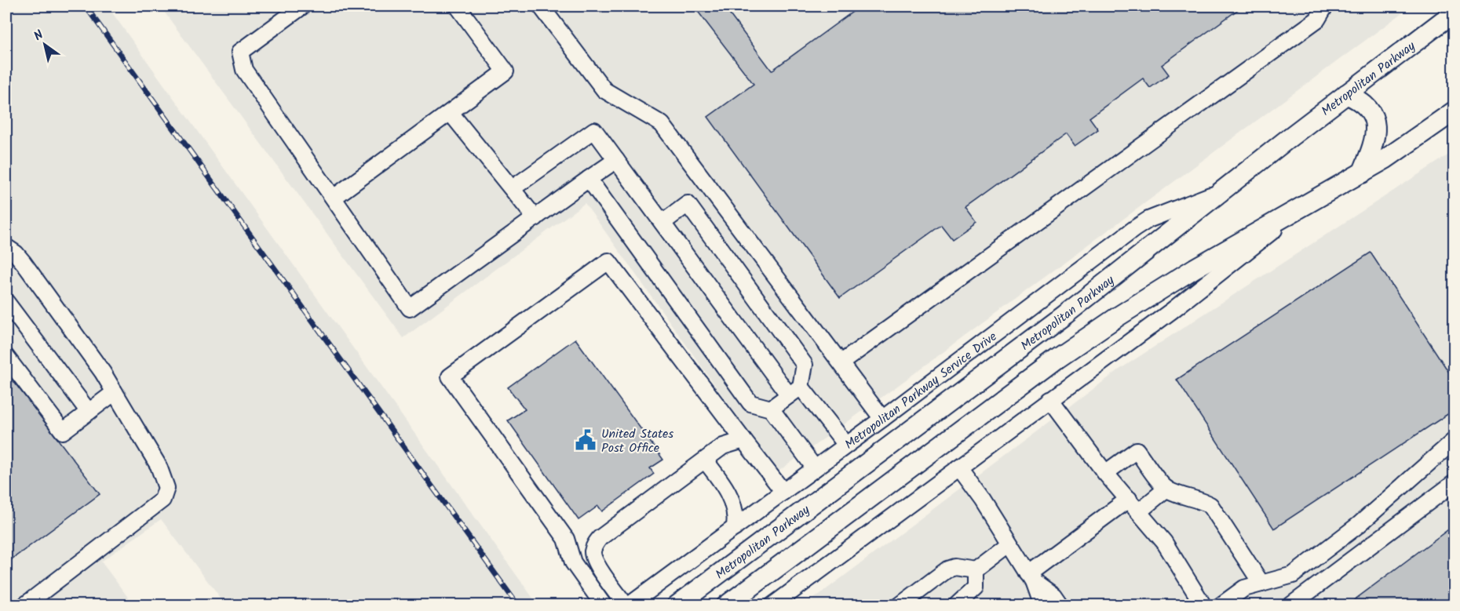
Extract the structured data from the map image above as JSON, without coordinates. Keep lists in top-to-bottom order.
{
  "streets": {
    "main road": ["Metropolitan Parkway"],
    "street": ["Metropolitan Parkway Service Drive"]
  },
  "crossings": [
    ["Metropolitan Parkway", "Metropolitan Parkway Service Drive"]
  ],
  "places": {
    "public building": ["United States Post Office"]
  },
  "north": "top left"
}
